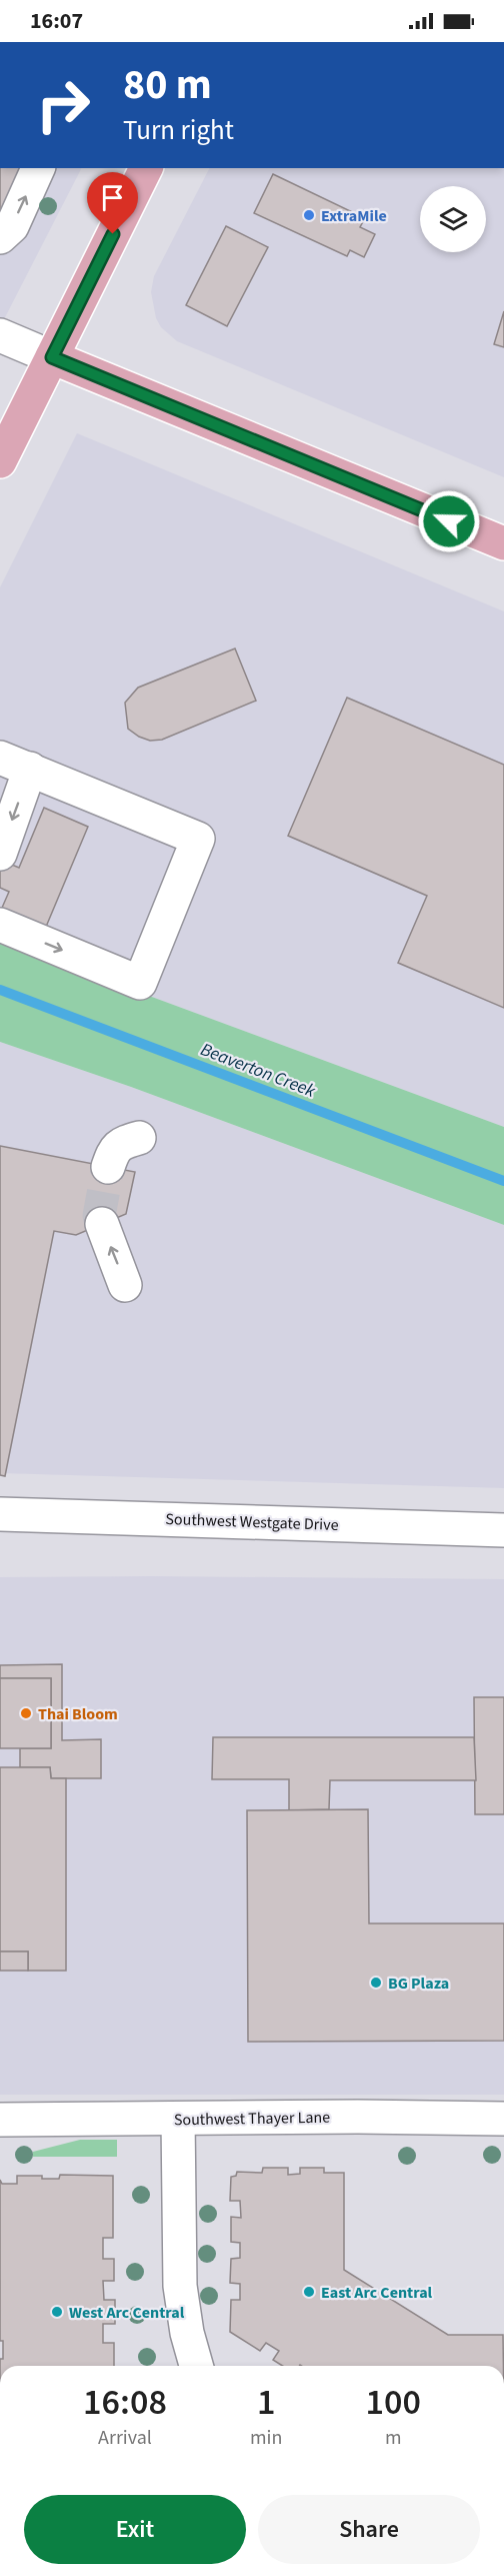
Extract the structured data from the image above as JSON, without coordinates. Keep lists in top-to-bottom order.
{
  "streets": {
    "street": ["Southwest Westgate Drive", "Southwest Thayer Lane"]
  },
  "water": ["Beaverton Creek"],
  "places": [
    "ExtraMile",
    "Thai Bloom",
    "BG Plaza",
    "East Arc Central",
    "West Arc Central"
  ],
  "page": {
    "status": "16:07",
    "turn": ["80 m", "Turn right"],
    "eta": [
      "16:08",
      "Arrival",
      "1",
      "min",
      "100",
      "m"
    ],
    "buttons": ["Exit", "Share"]
  }
}
